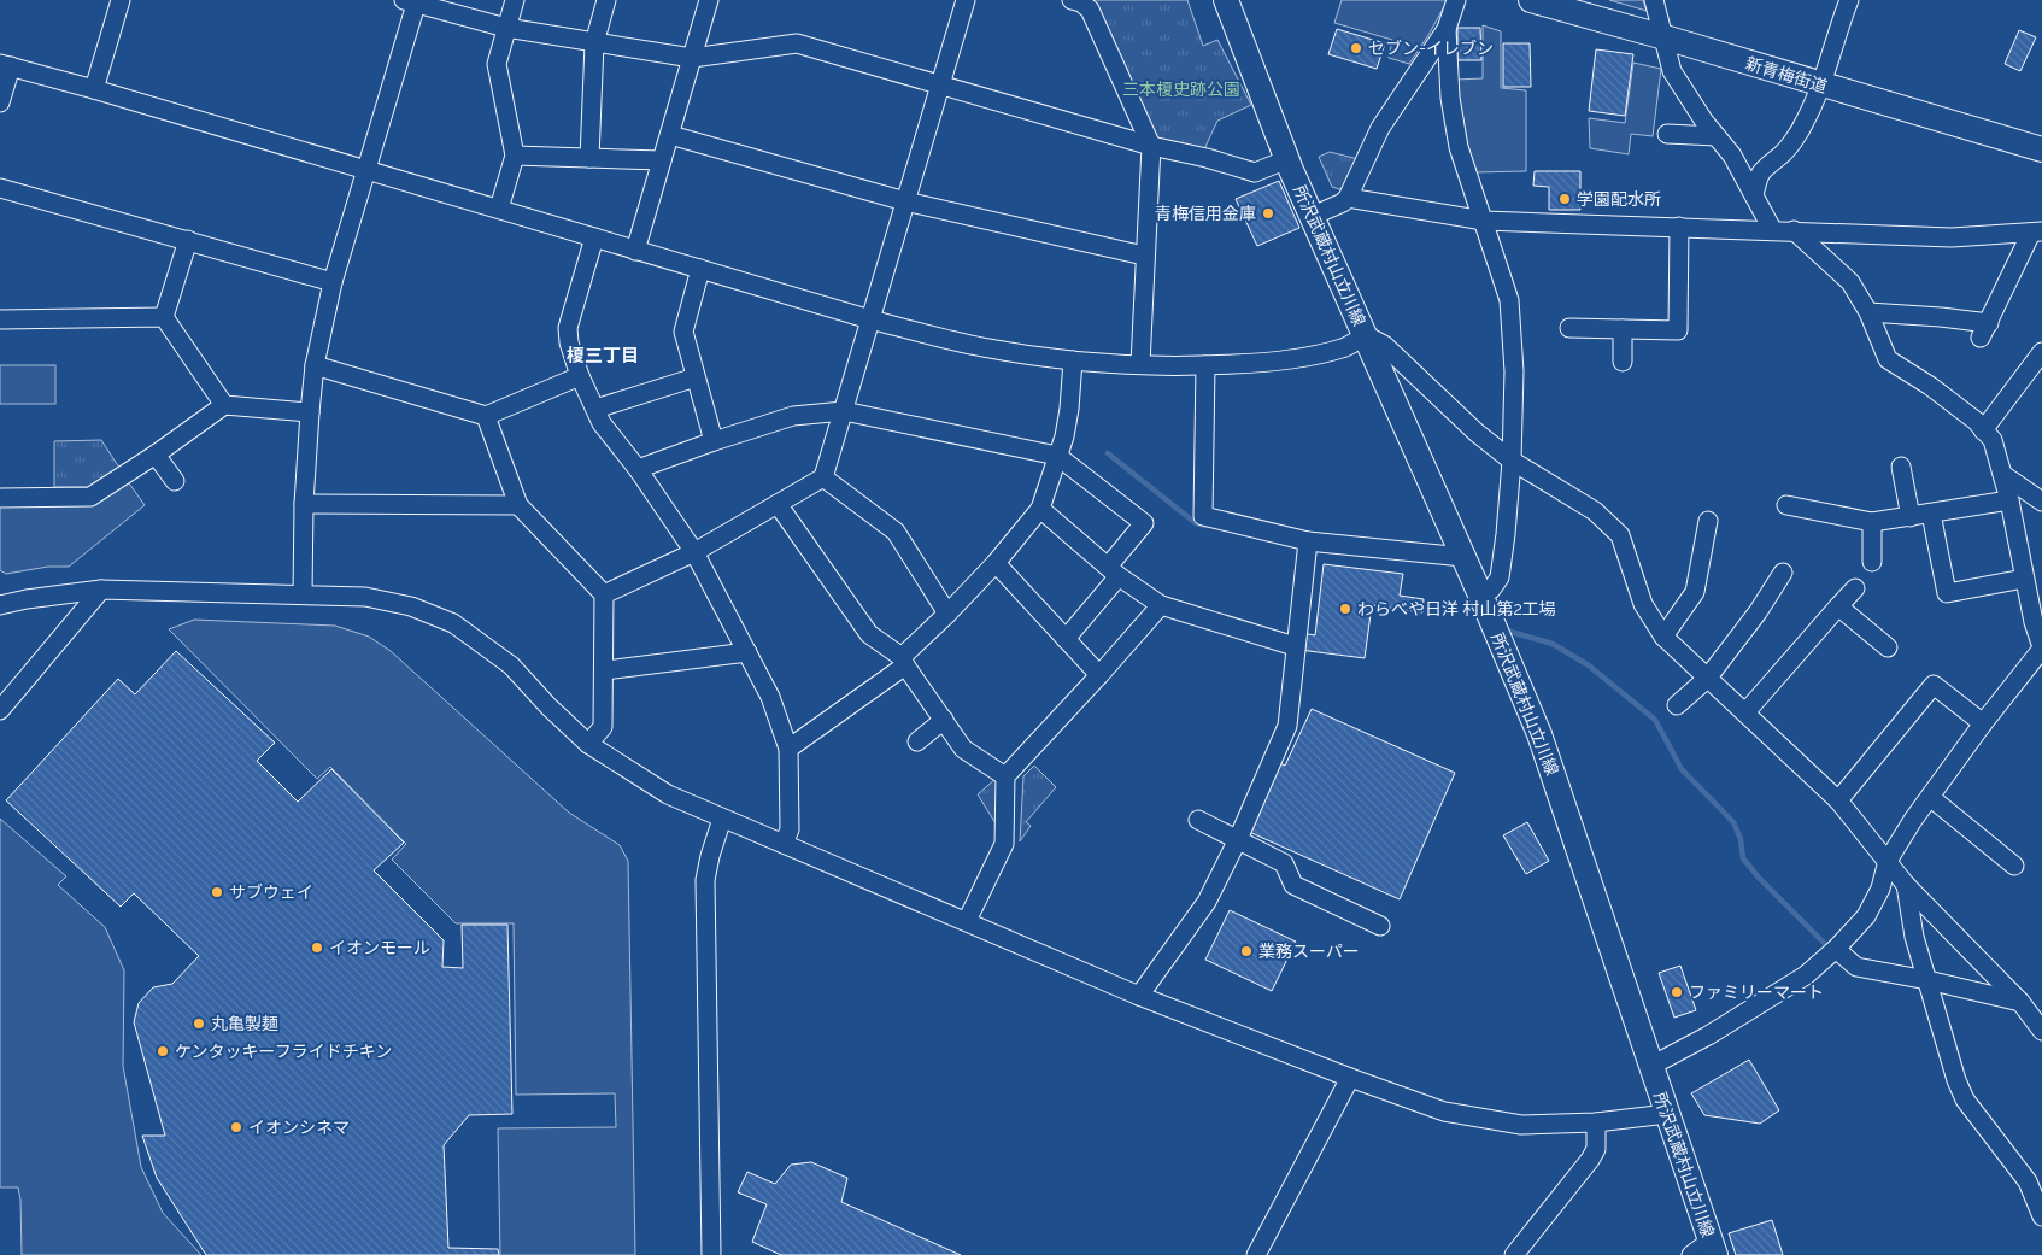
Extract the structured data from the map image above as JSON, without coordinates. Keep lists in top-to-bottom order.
{
  "streets": {
    "main road": ["新青梅街道", "所沢武蔵村山立川線"]
  },
  "districts": ["榎三丁目"],
  "parks": ["三本榎史跡公園"],
  "places": [
    "セブン-イレブン",
    "学園配水所",
    "青梅信用金庫",
    "わらべや日洋 村山第2工場",
    "サブウェイ",
    "イオンモール",
    "業務スーパー",
    "ファミリーマート",
    "丸亀製麺",
    "ケンタッキーフライドチキン",
    "イオンシネマ"
  ]
}
